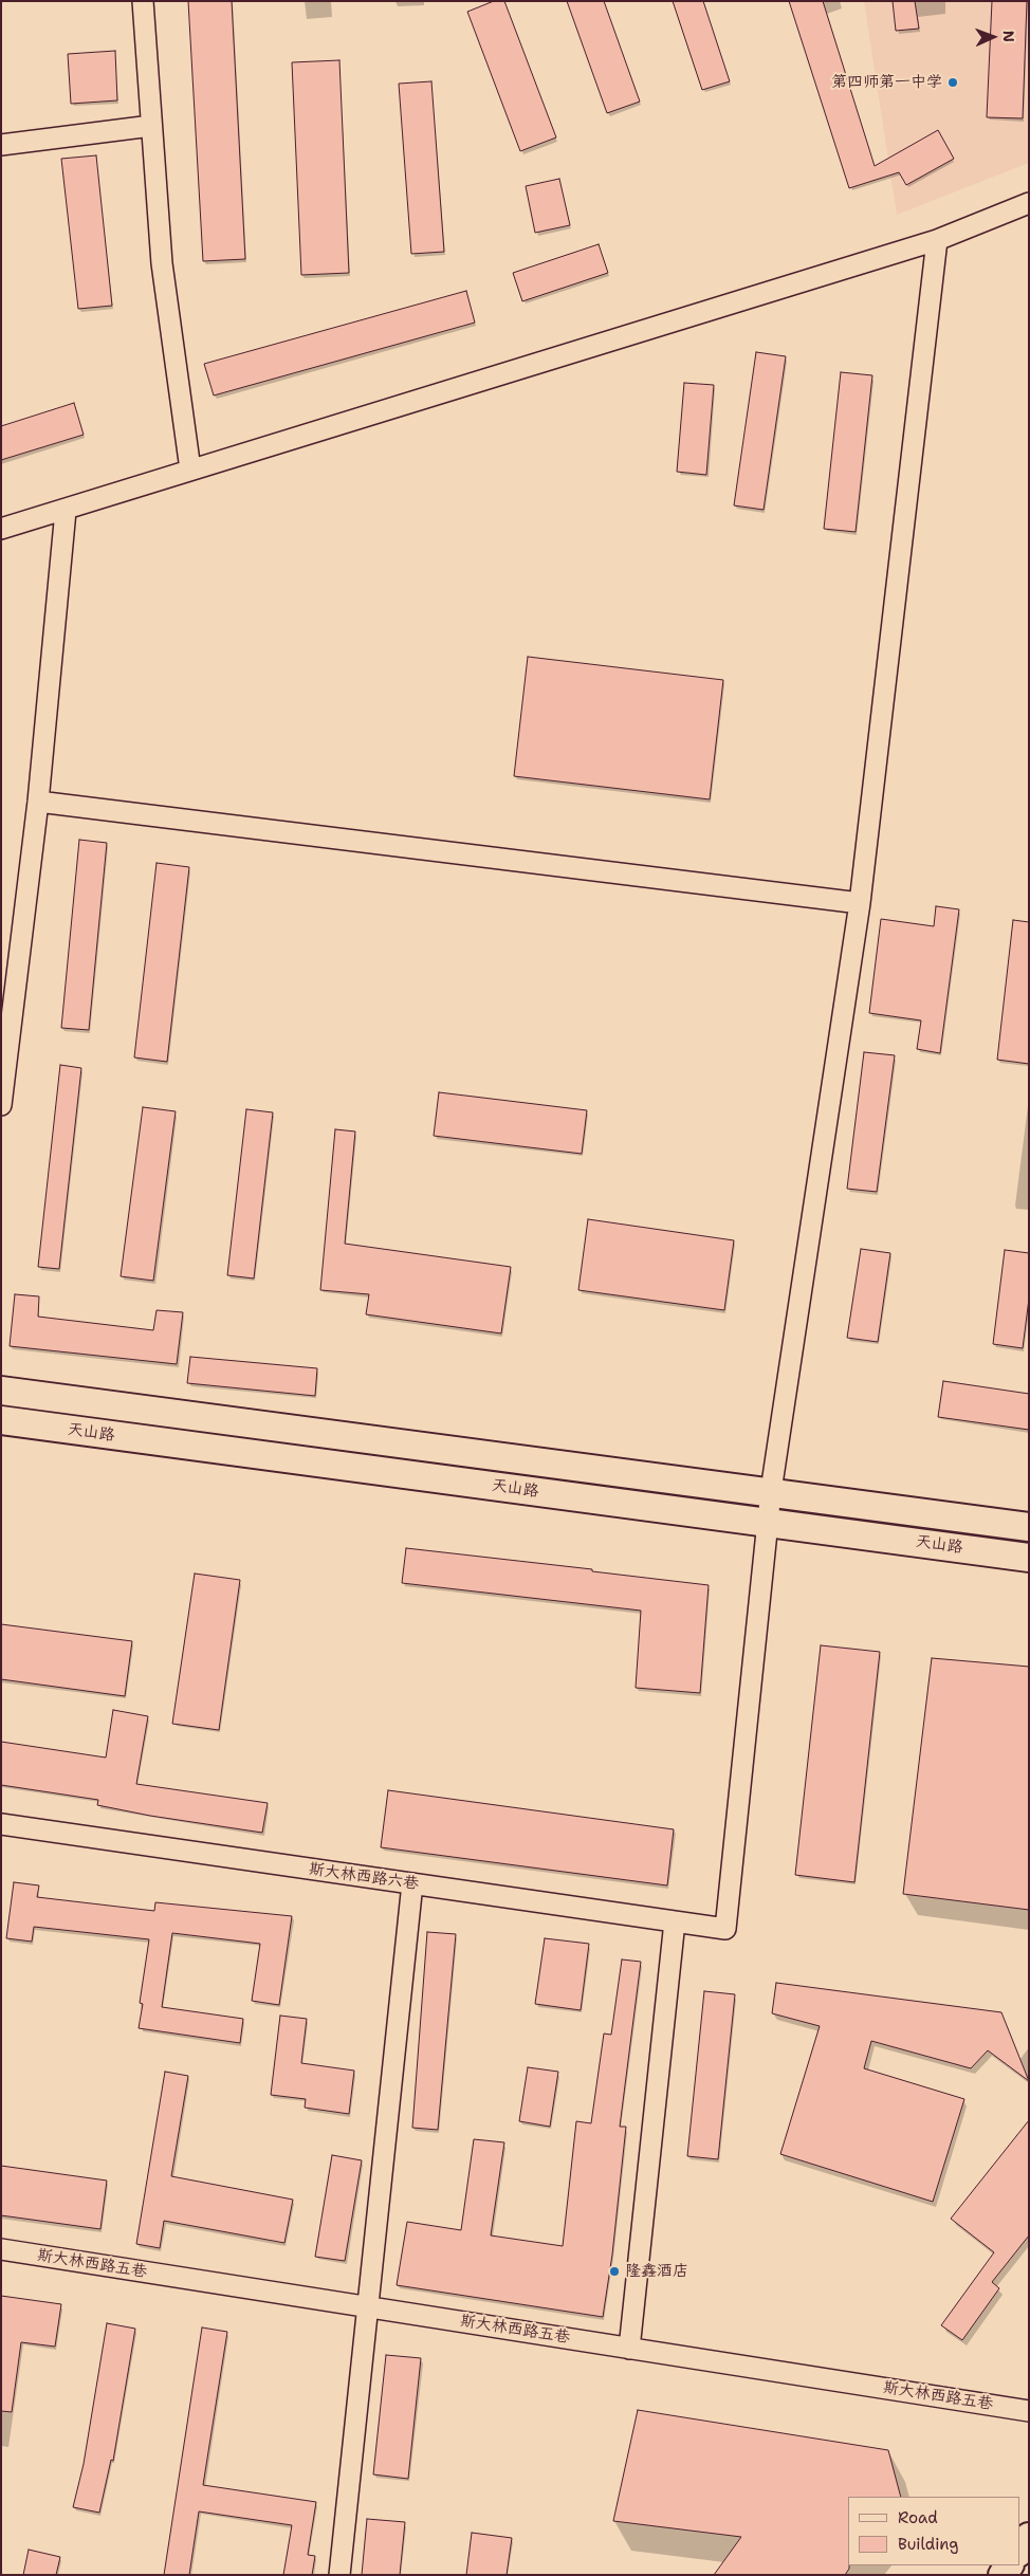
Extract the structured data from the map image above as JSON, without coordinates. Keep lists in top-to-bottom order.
{
  "streets": {
    "main road": ["天山路"],
    "street": ["斯大林西路六巷", "斯大林西路五巷"]
  },
  "crossings": [
    ["天山路", "斯大林西路六巷"]
  ],
  "places": ["第四师第一中学", "隆鑫酒店"],
  "legend": ["Road", "Building"],
  "north": "right"
}
